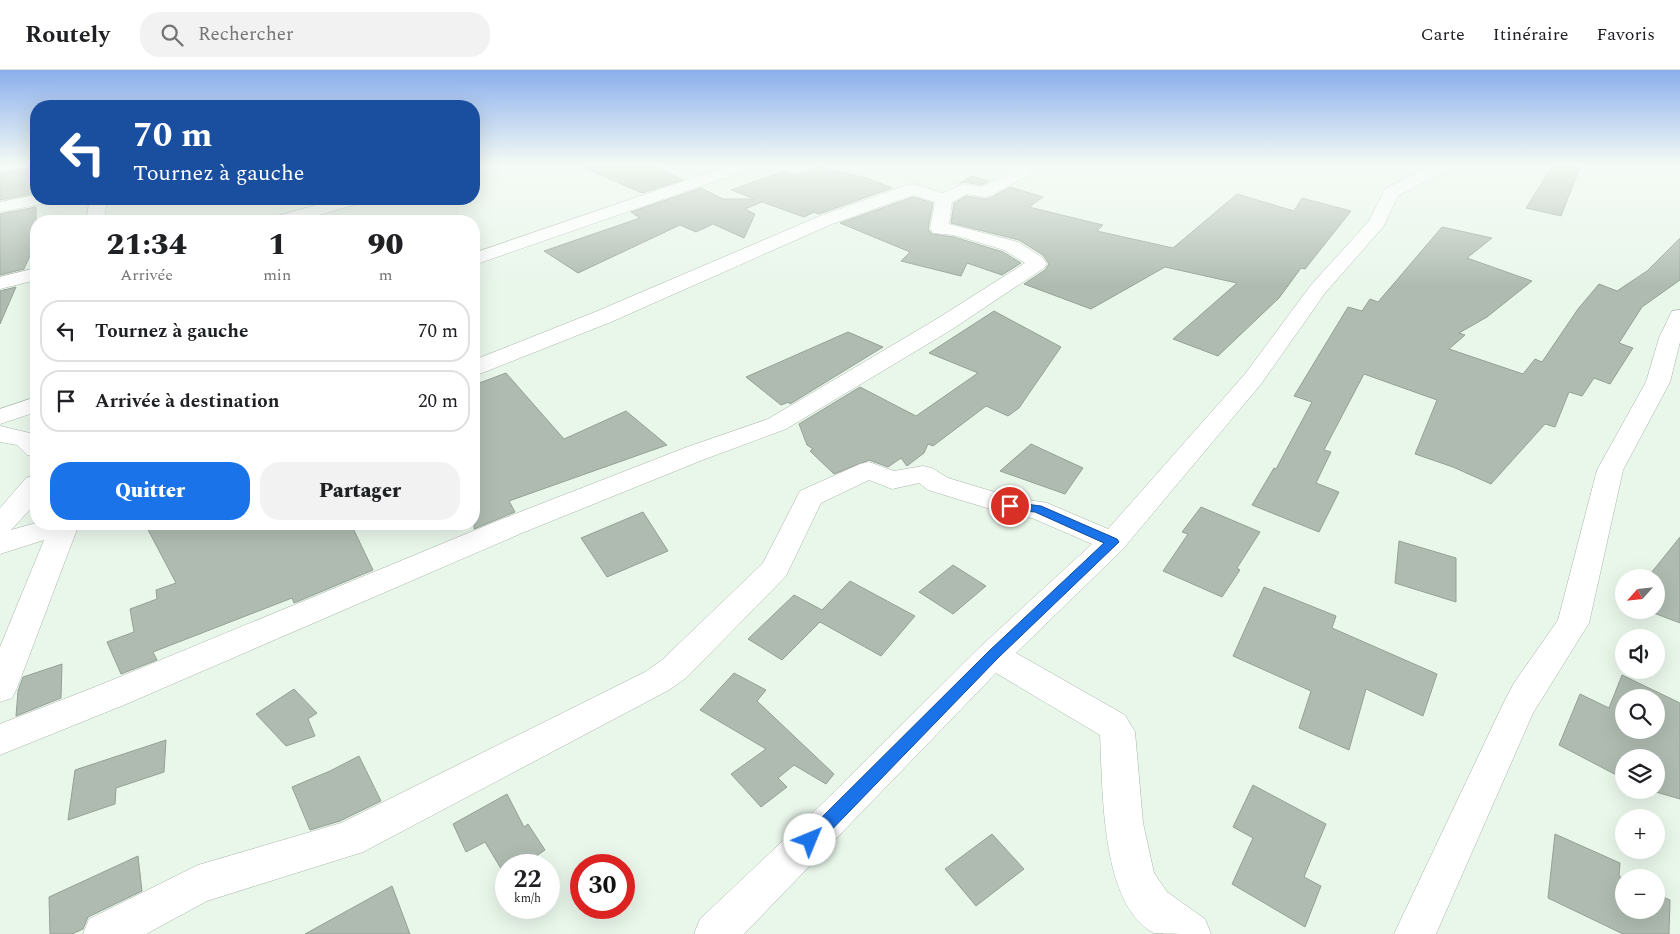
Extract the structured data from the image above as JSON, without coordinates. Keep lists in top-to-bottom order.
{
  "north": "bottom left",
  "page": {
    "header": "Routely",
    "search": "Rechercher",
    "nav": ["Carte", "Itinéraire", "Favoris"],
    "turn": ["70 m", "Tournez à gauche"],
    "eta": [
      "21:34",
      "Arrivée",
      "1",
      "min",
      "90",
      "m"
    ],
    "list": [
      {
        "name": "Tournez à gauche",
        "value": "70 m"
      },
      {
        "name": "Arrivée à destination",
        "value": "20 m"
      }
    ],
    "buttons": ["Quitter", "Partager"],
    "map_buttons": ["+", "−"],
    "speed": "22 km/h",
    "limit": "30"
  }
}
